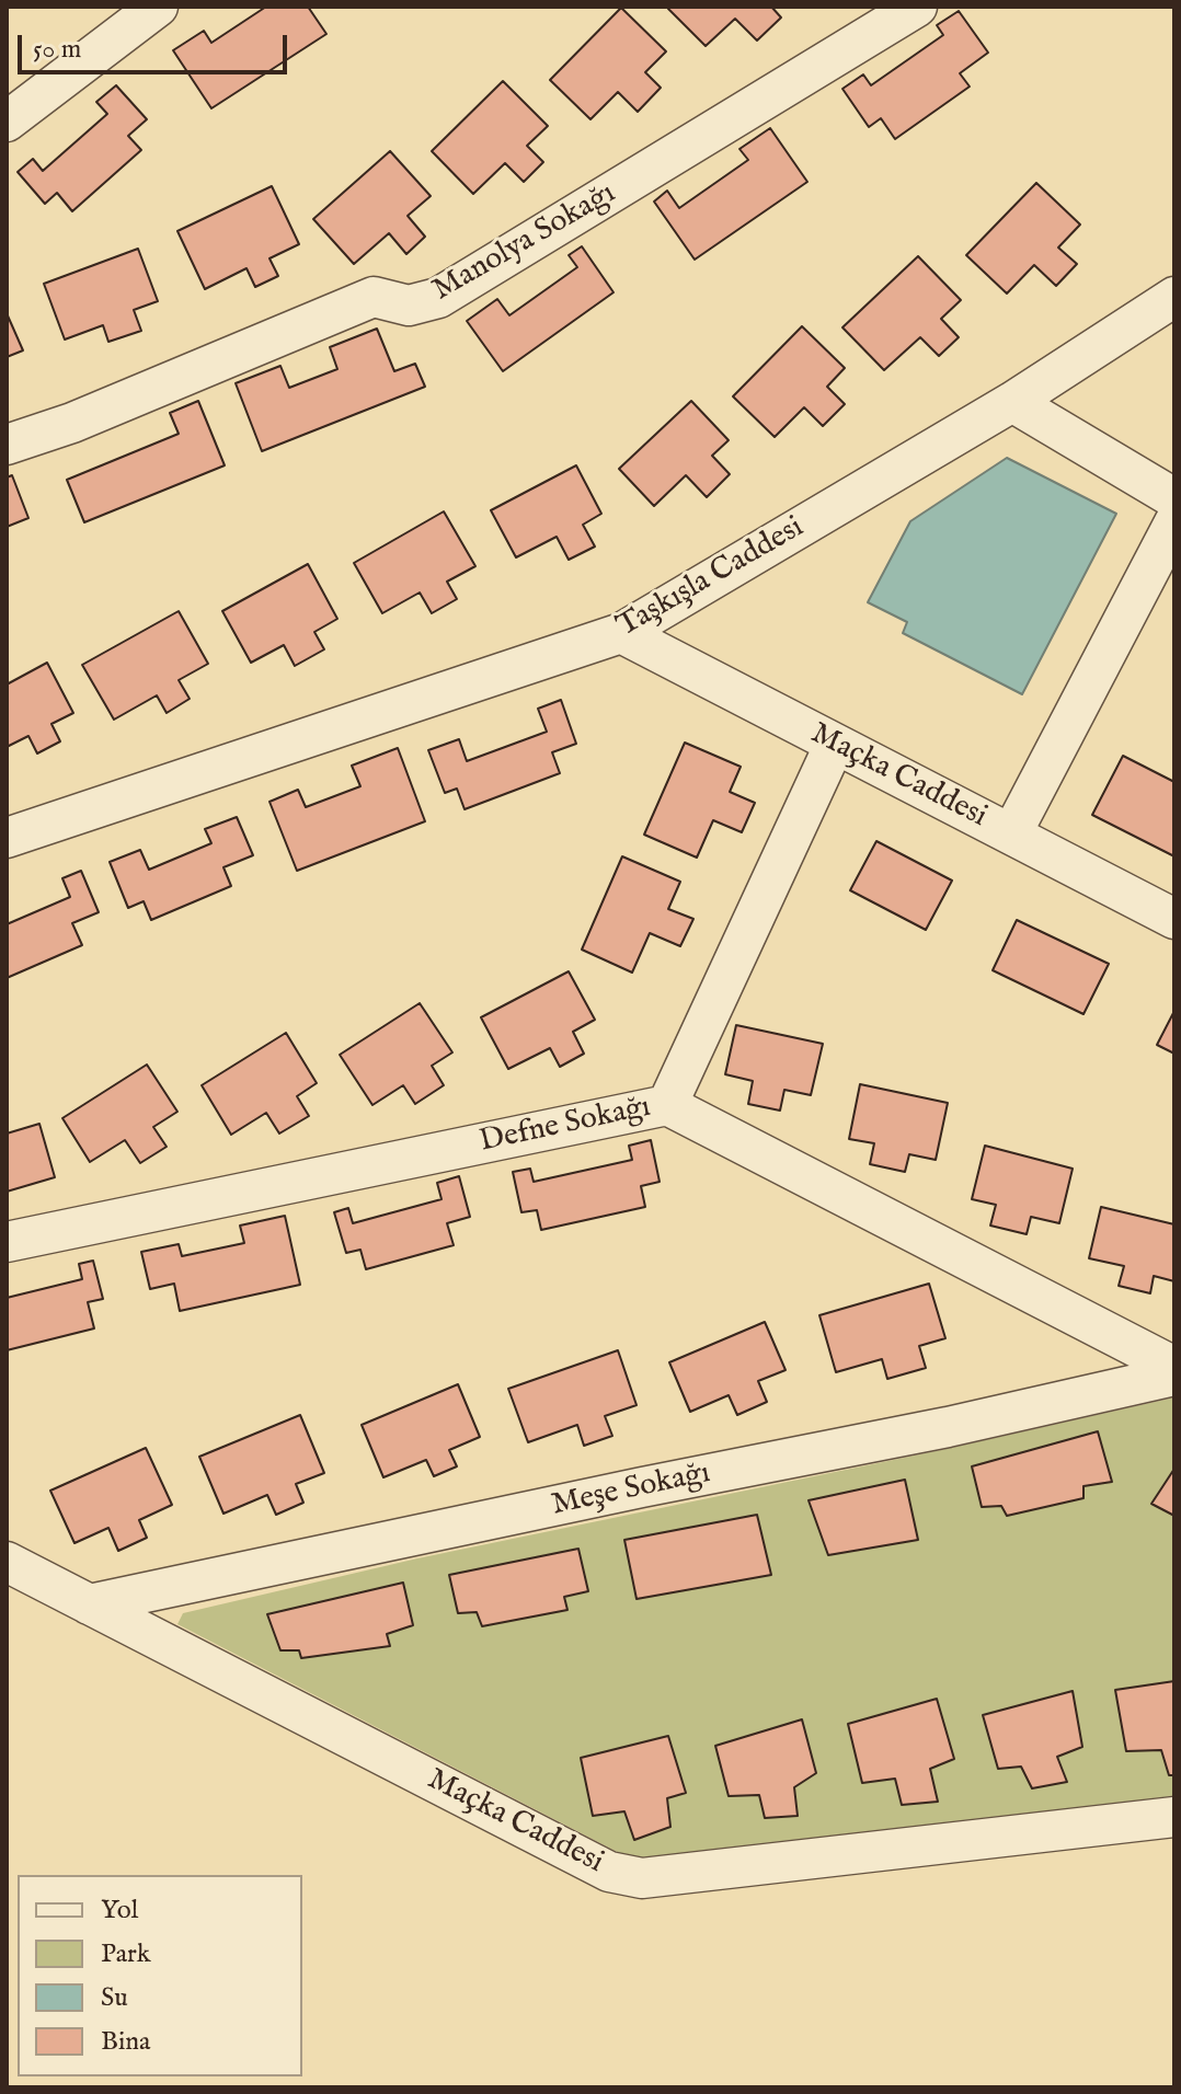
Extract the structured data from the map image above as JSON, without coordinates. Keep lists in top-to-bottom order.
{
  "streets": {
    "street": [
      "Manolya Sokağı",
      "Taşkışla Caddesi",
      "Maçka Caddesi",
      "Defne Sokağı",
      "Meşe Sokağı"
    ]
  },
  "crossings": [
    ["Taşkışla Caddesi", "Maçka Caddesi"],
    ["Maçka Caddesi", "Meşe Sokağı"]
  ],
  "legend": [
    "Yol",
    "Park",
    "Su",
    "Bina"
  ],
  "scale_bar": "50 m"
}
